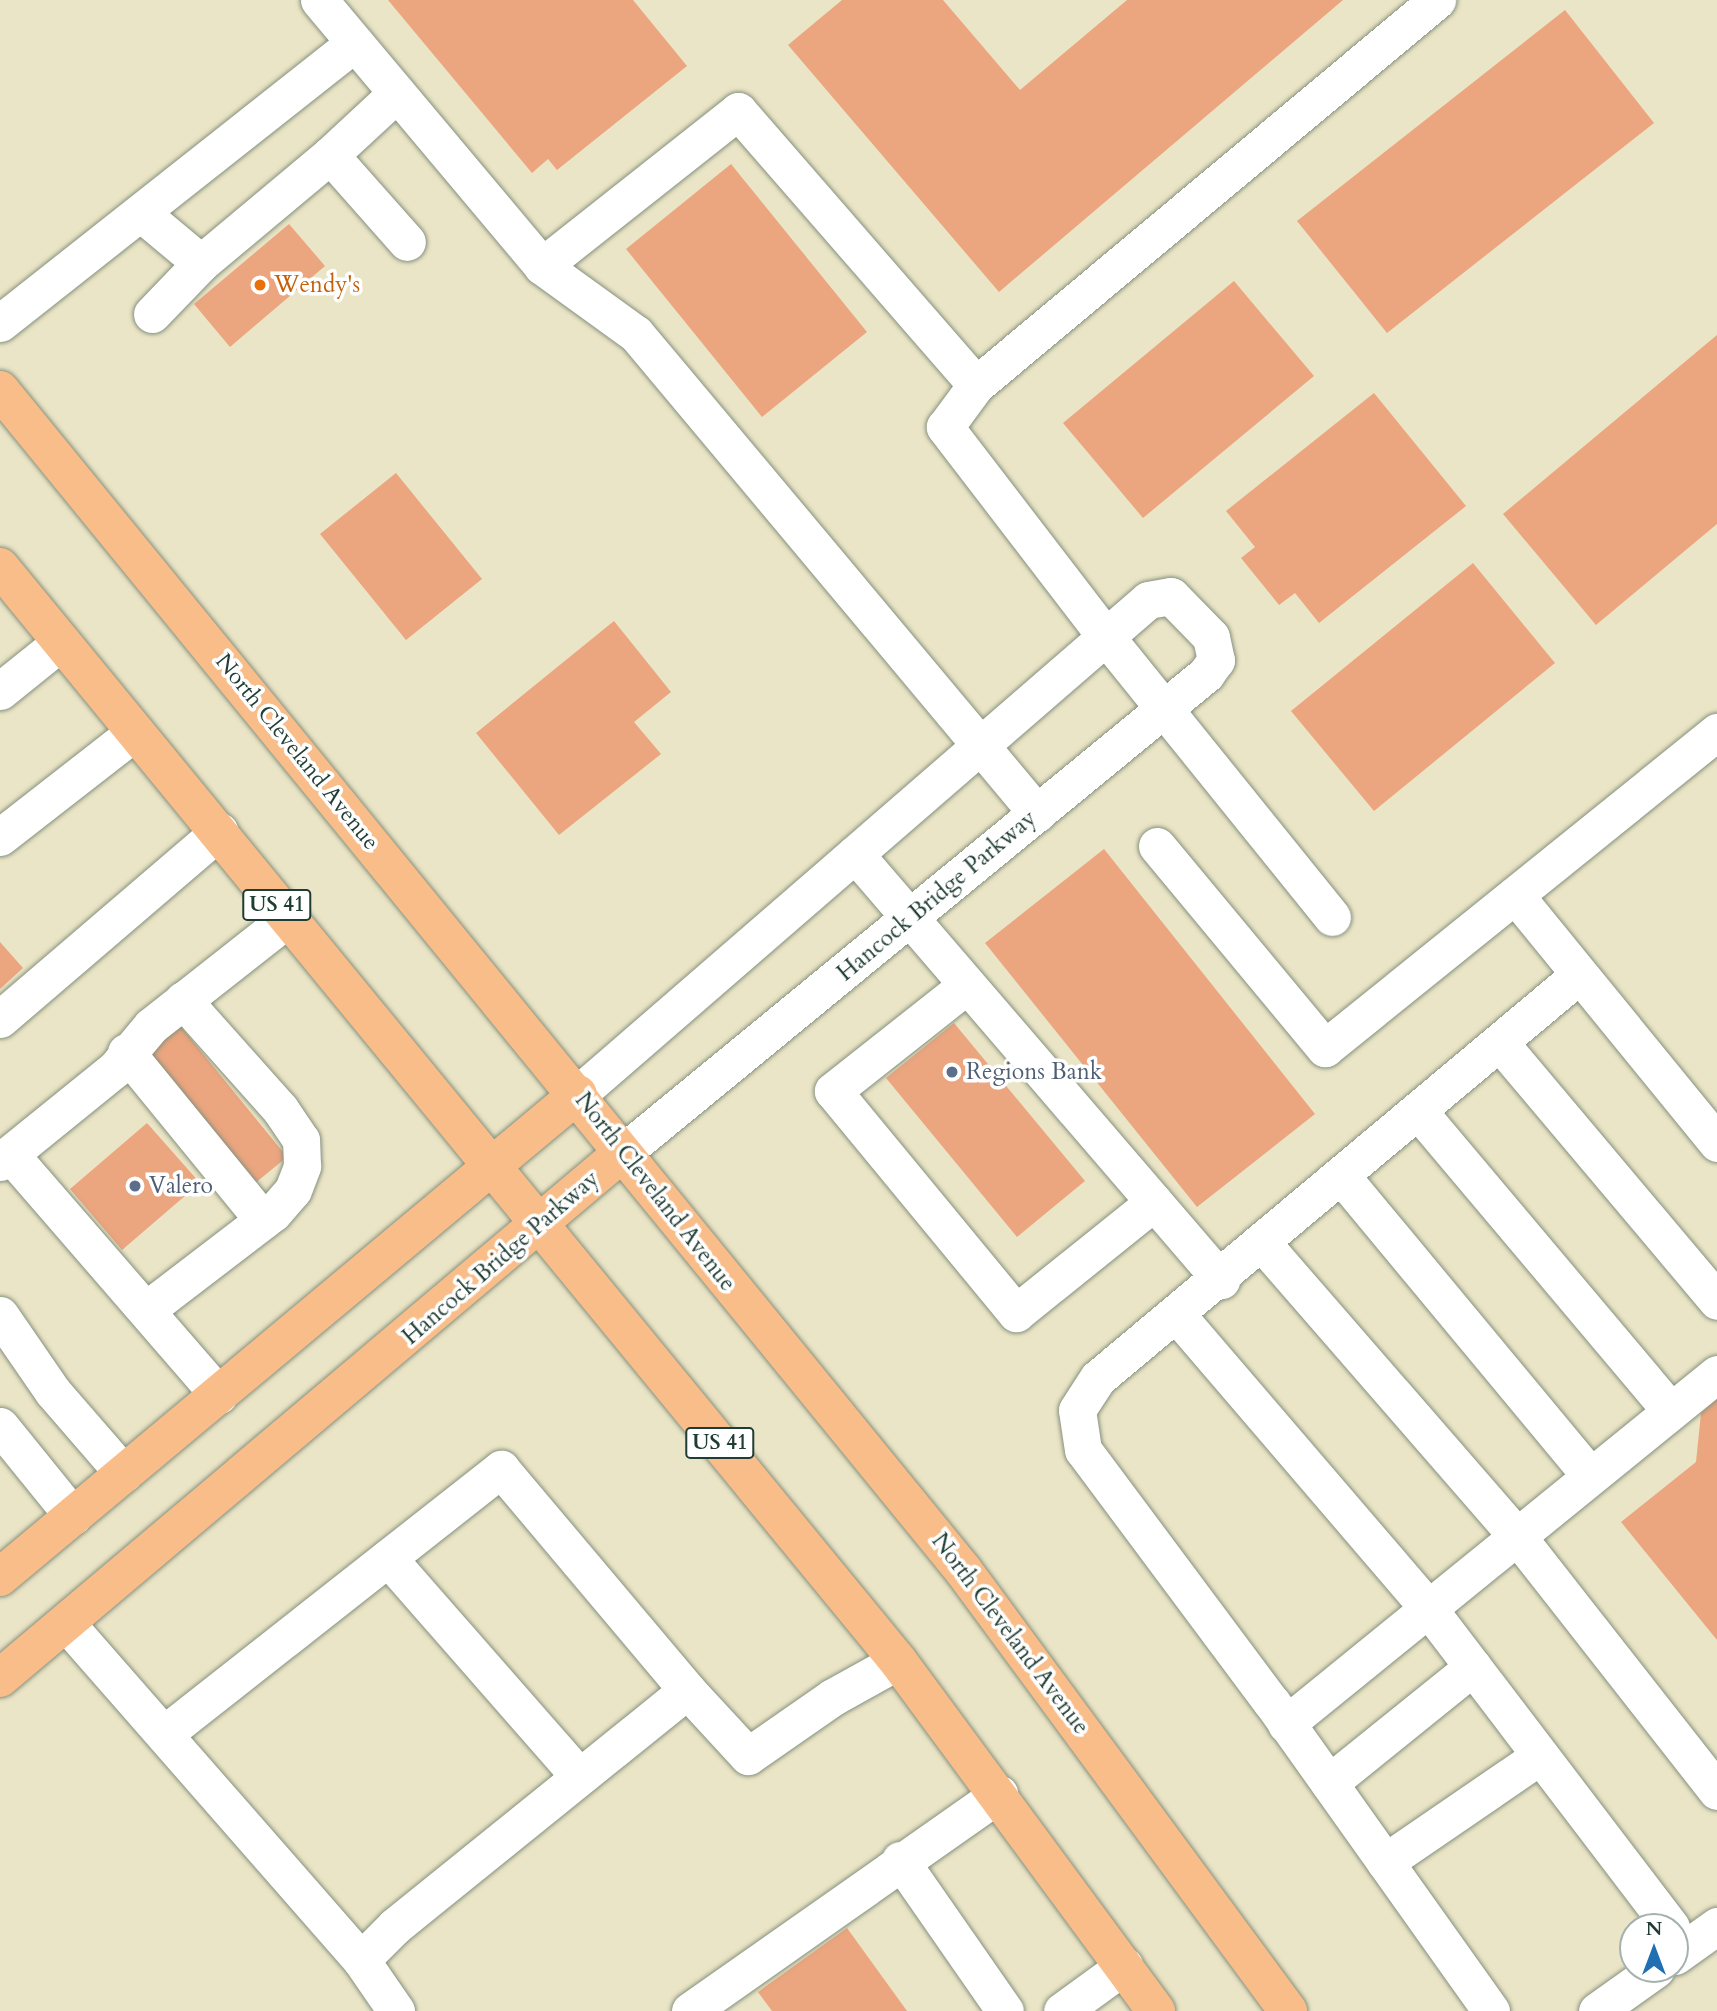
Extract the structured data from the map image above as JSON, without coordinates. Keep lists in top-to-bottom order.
{
  "streets": {
    "main road": ["North Cleveland Avenue", "Hancock Bridge Parkway", "US 41"]
  },
  "crossings": [
    ["North Cleveland Avenue", "Hancock Bridge Parkway"],
    ["Hancock Bridge Parkway", "US 41"]
  ],
  "places": ["Wendy's", "Regions Bank", "Valero"],
  "north": "top"
}
